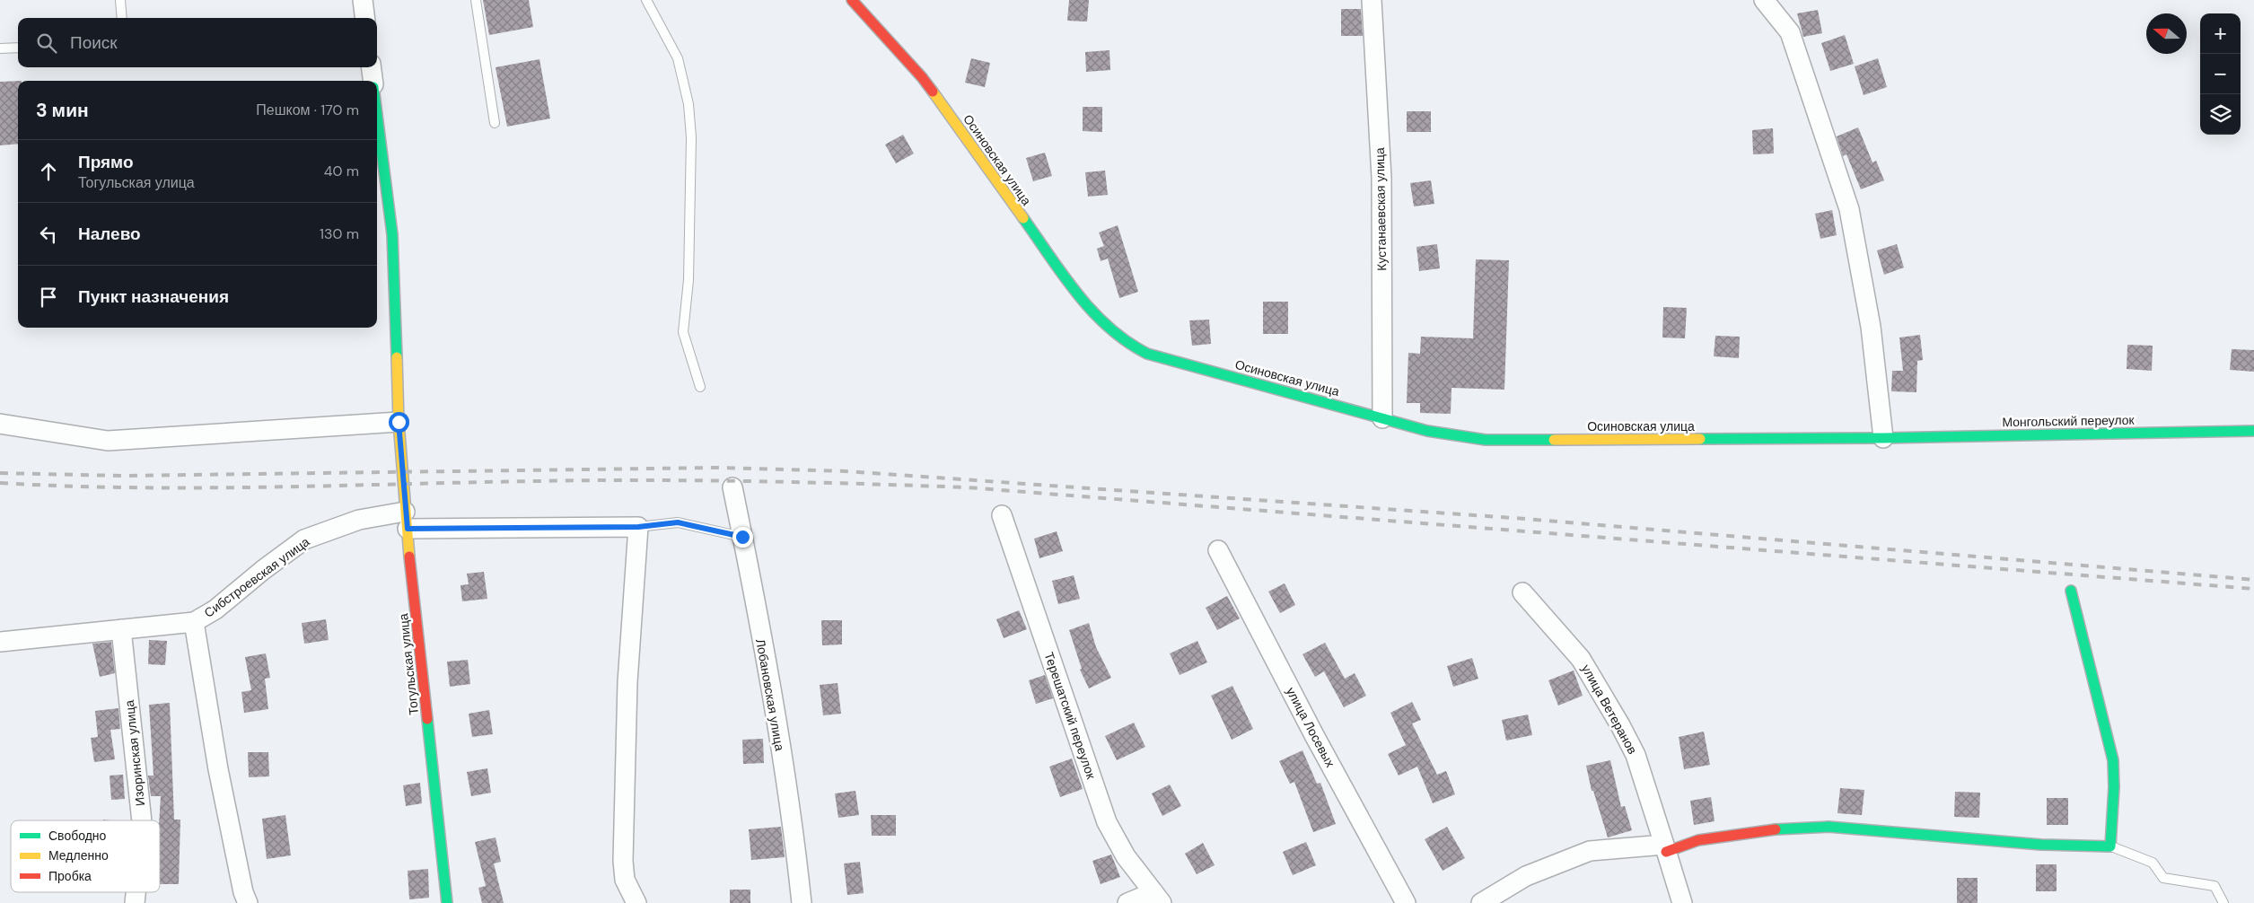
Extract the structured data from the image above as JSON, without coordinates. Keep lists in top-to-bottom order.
{
  "streets": {
    "main road": ["Осиновская улица", "Монгольский переулок", "Тогульская улица"],
    "street": [
      "Кустанаевская улица",
      "Сибстроевская улица",
      "Лобановская улица",
      "улица Ветеранов",
      "Терешатский переулок",
      "улица Лосевых",
      "Изоринская улица"
    ]
  },
  "crossings": [
    ["Осиновская улица", "Кустанаевская улица"],
    ["Осиновская улица", "Монгольский переулок"],
    ["Сибстроевская улица", "Тогульская улица"],
    ["Сибстроевская улица", "Изоринская улица"]
  ],
  "legend": ["Свободно", "Медленно", "Пробка"],
  "north": "left",
  "page": {
    "map_buttons": ["+", "−"],
    "search": "Поиск",
    "heading": ["3 мин", "Пешком · 170 m"],
    "list": [
      ["Прямо", "Тогульская улица", "40 m"],
      ["Налево", "130 m"],
      "Пункт назначения"
    ]
  }
}
